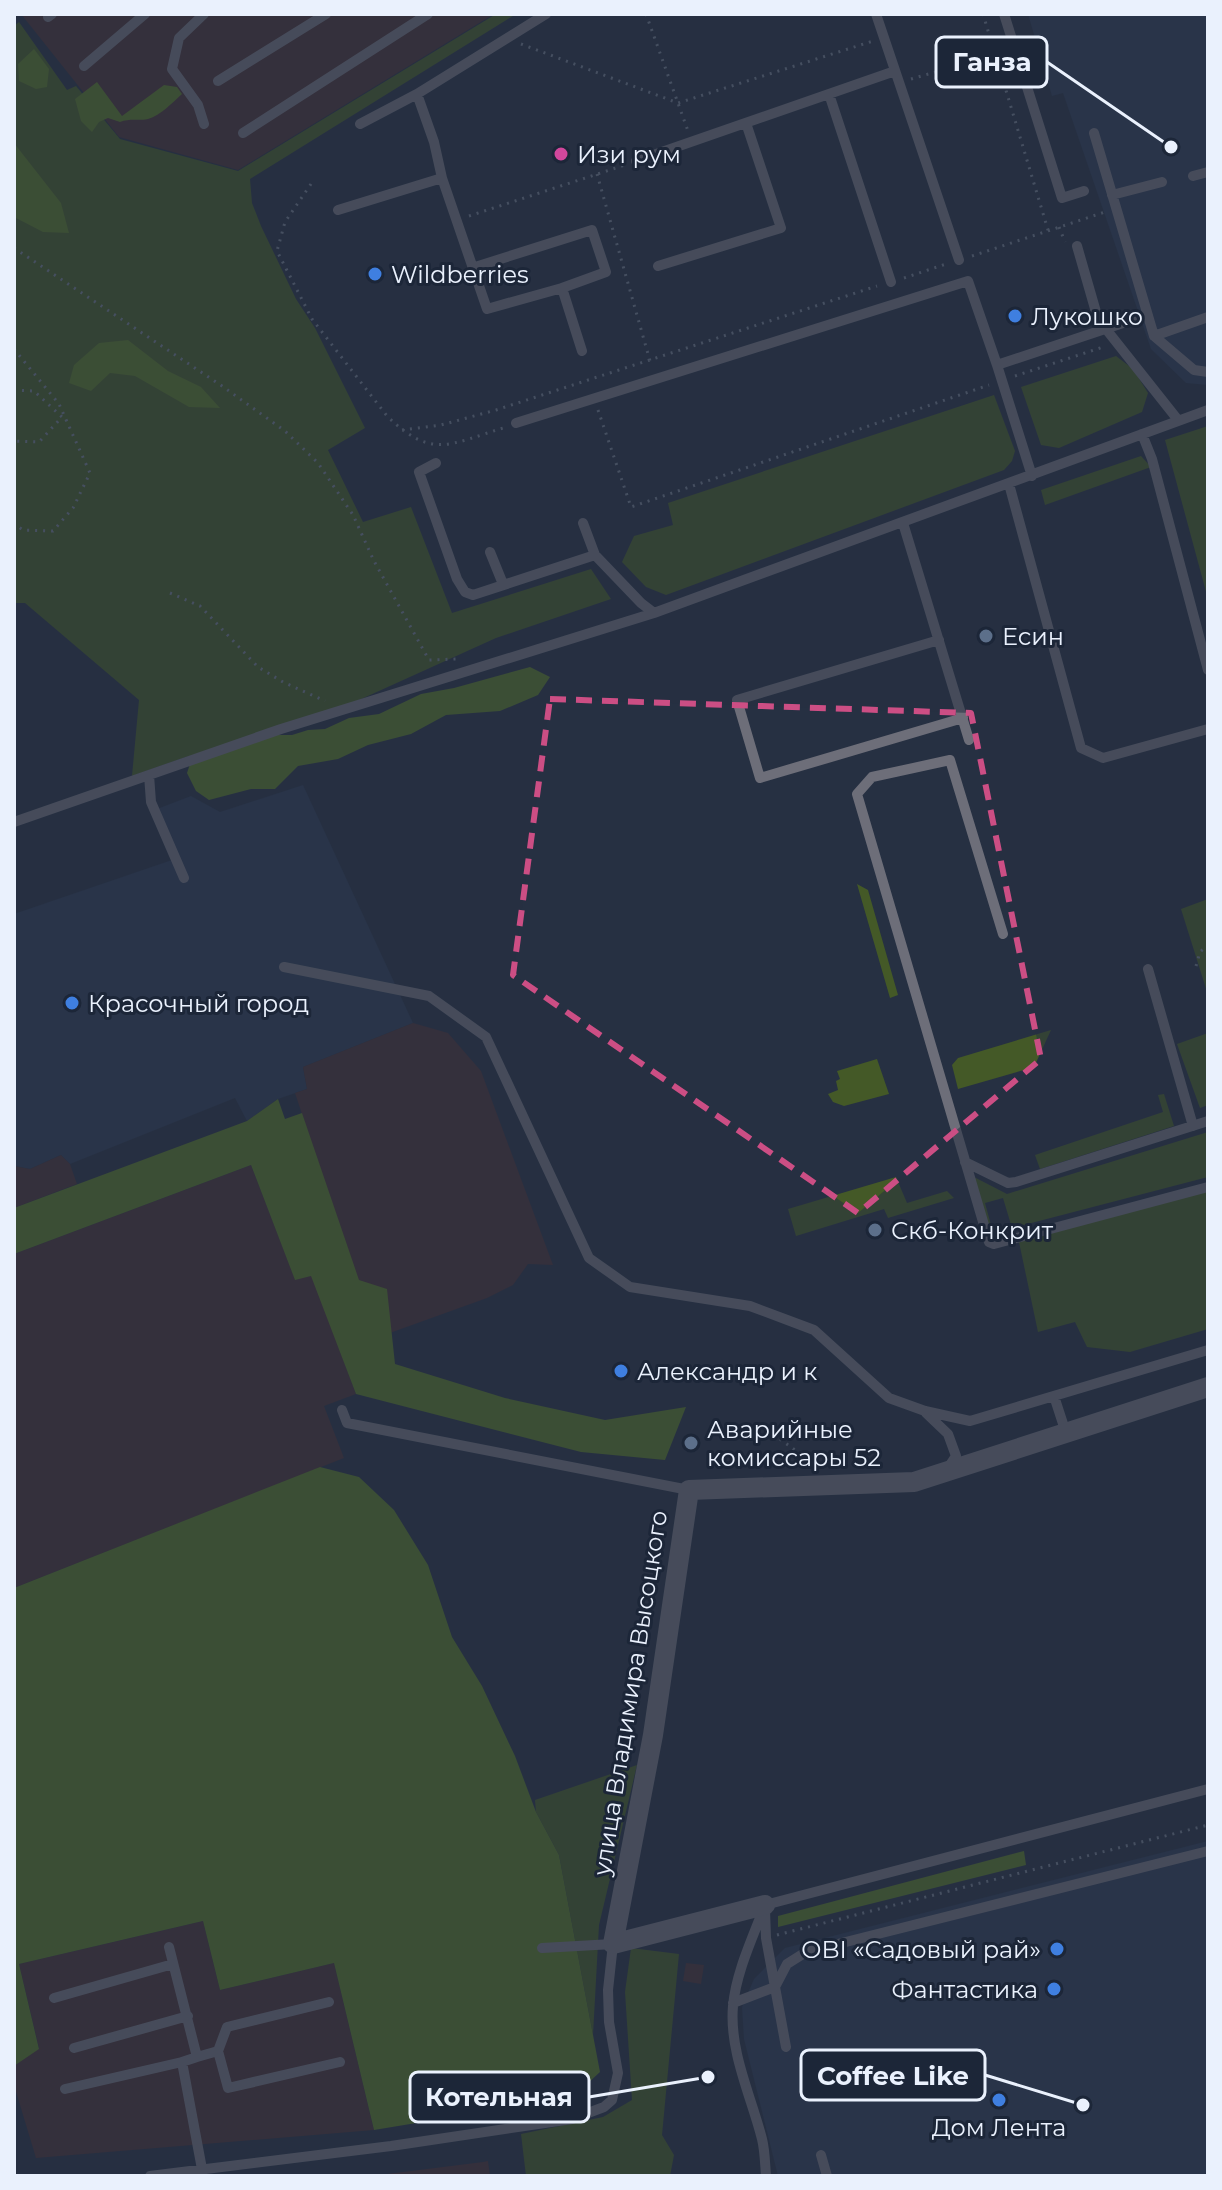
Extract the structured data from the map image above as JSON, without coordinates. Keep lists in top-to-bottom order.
{
  "streets": {
    "street": ["улица Владимира Высоцкого"]
  },
  "places": [
    "Ганза",
    "Изи рум",
    "Wildberries",
    "Лукошко",
    "Есин",
    "Красочный город",
    "Скб-Конкрит",
    "Александр и к",
    "Аварийные комиссары 52",
    "OBI «Садовый рай»",
    "Фантастика",
    "Котельная",
    "Дом Лента",
    "Coffee Like"
  ]
}
